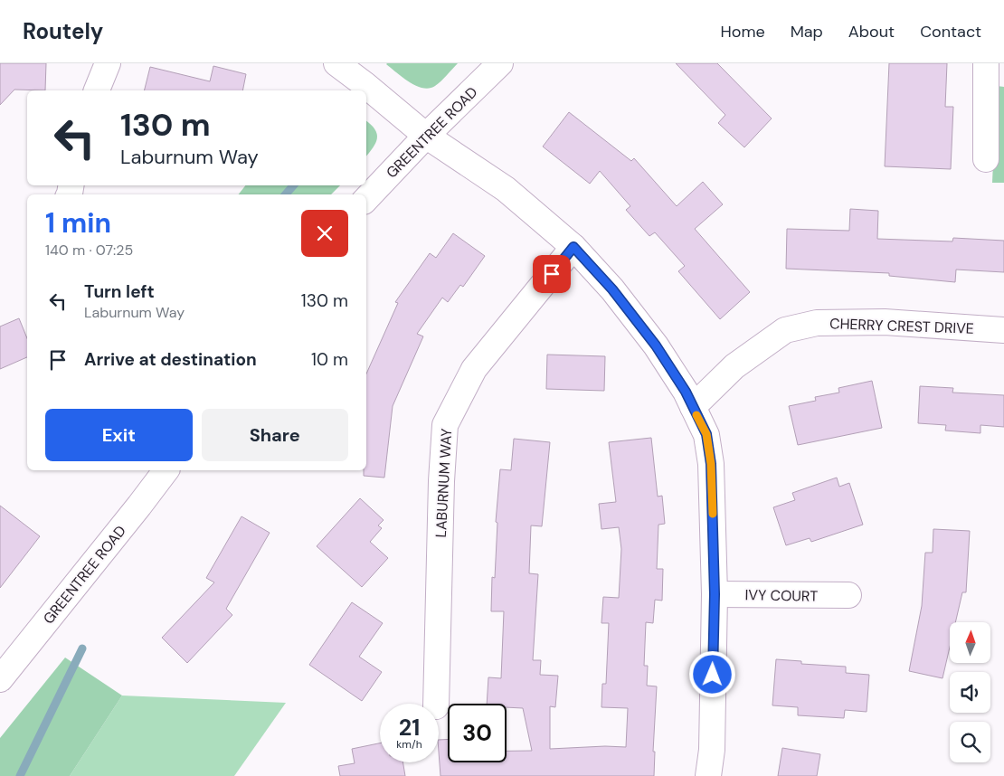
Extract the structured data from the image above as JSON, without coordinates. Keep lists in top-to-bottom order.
{
  "streets": {
    "street": [
      "GREENTREE ROAD",
      "CHERRY CREST DRIVE",
      "LABURNUM WAY",
      "IVY COURT"
    ]
  },
  "north": "top",
  "page": {
    "header": "Routely",
    "nav": [
      "Home",
      "Map",
      "About",
      "Contact"
    ],
    "turn": ["130 m", "Laburnum Way"],
    "heading": ["1 min", "140 m · 07:25"],
    "list": [
      {
        "name": "Turn left",
        "note": "Laburnum Way",
        "value": "130 m"
      },
      {
        "name": "Arrive at destination",
        "value": "10 m"
      }
    ],
    "buttons": ["Exit", "Share"],
    "speed": "21 km/h",
    "limit": "30"
  }
}
